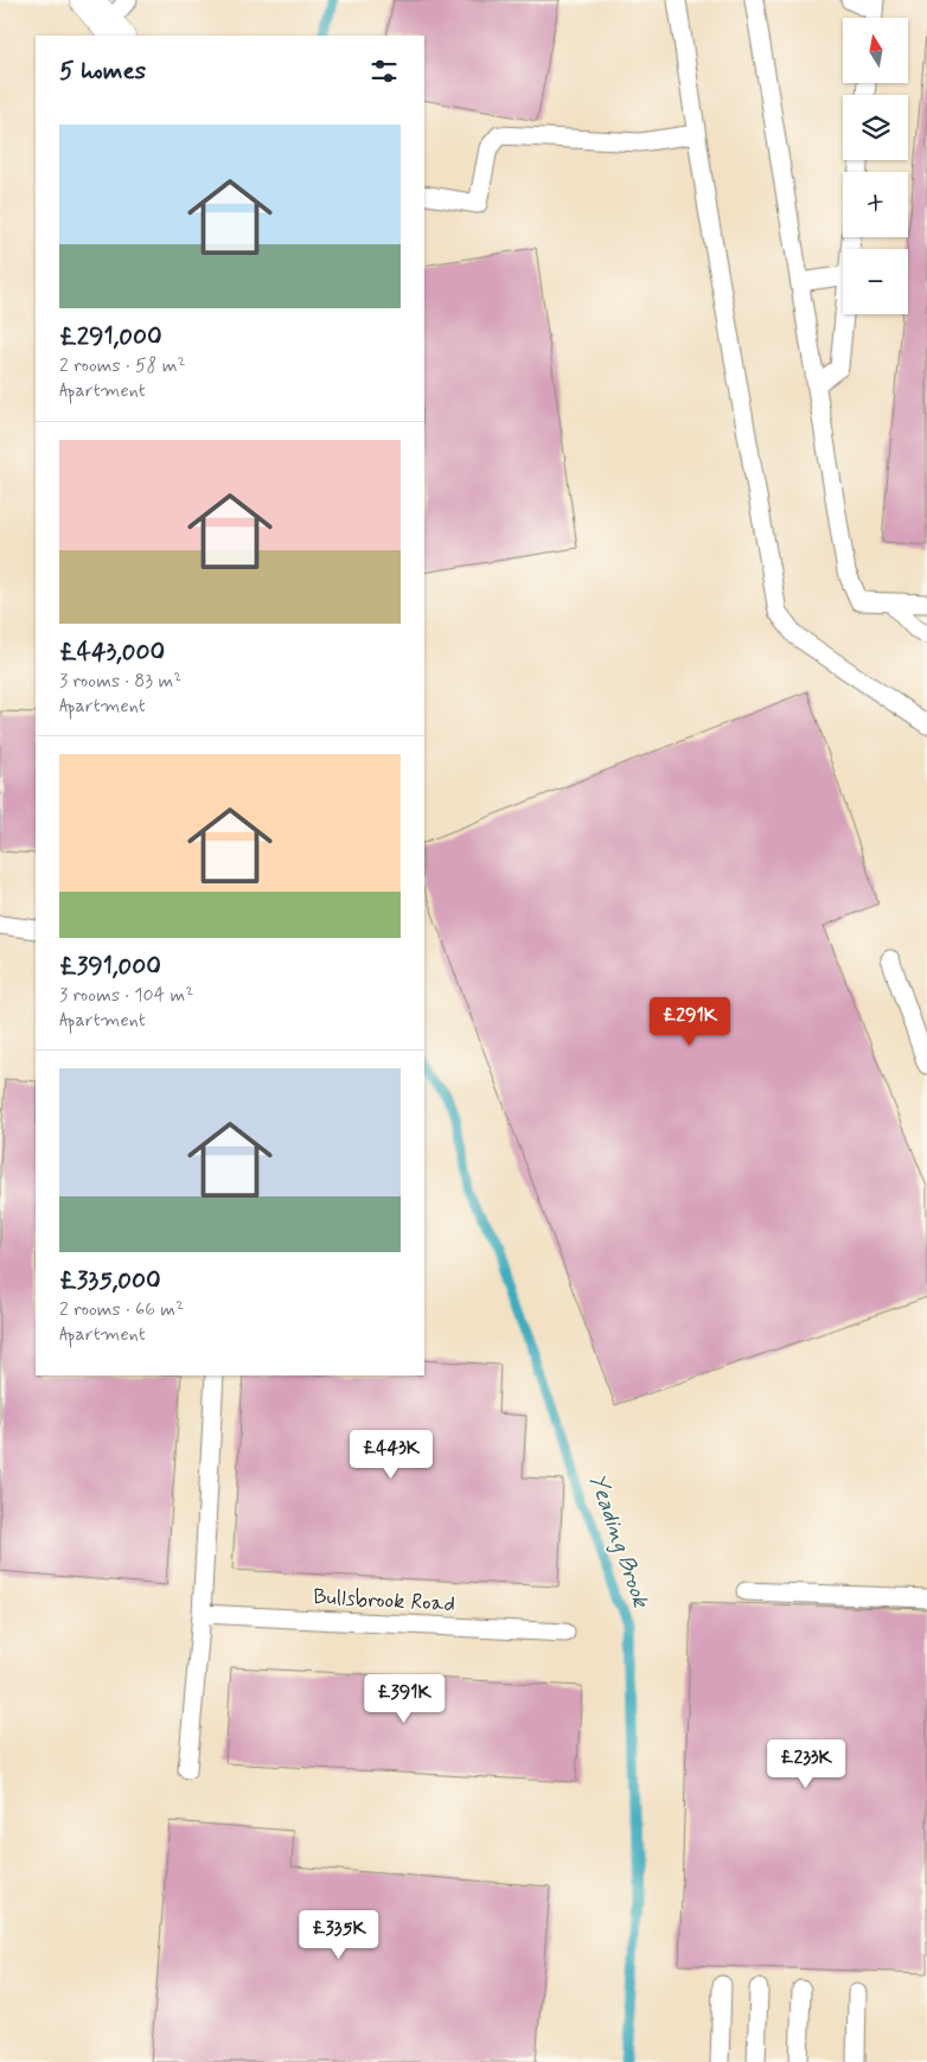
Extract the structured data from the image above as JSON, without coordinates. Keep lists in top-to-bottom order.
{
  "streets": {
    "lane": ["Bullsbrook Road"]
  },
  "water": ["Yeading Brook"],
  "north": "top",
  "page": {
    "map_buttons": ["+", "−"],
    "heading": "5 homes",
    "list": [
      {
        "name": "£291,000",
        "note": "2 rooms · 58 m² · Apartment"
      },
      {
        "name": "£443,000",
        "note": "3 rooms · 83 m² · Apartment"
      },
      {
        "name": "£391,000",
        "note": "3 rooms · 104 m² · Apartment"
      },
      {
        "name": "£335,000",
        "note": "2 rooms · 66 m² · Apartment"
      }
    ],
    "price": [
      "£291K",
      "£443K",
      "£391K",
      "£233K",
      "£335K"
    ]
  }
}
